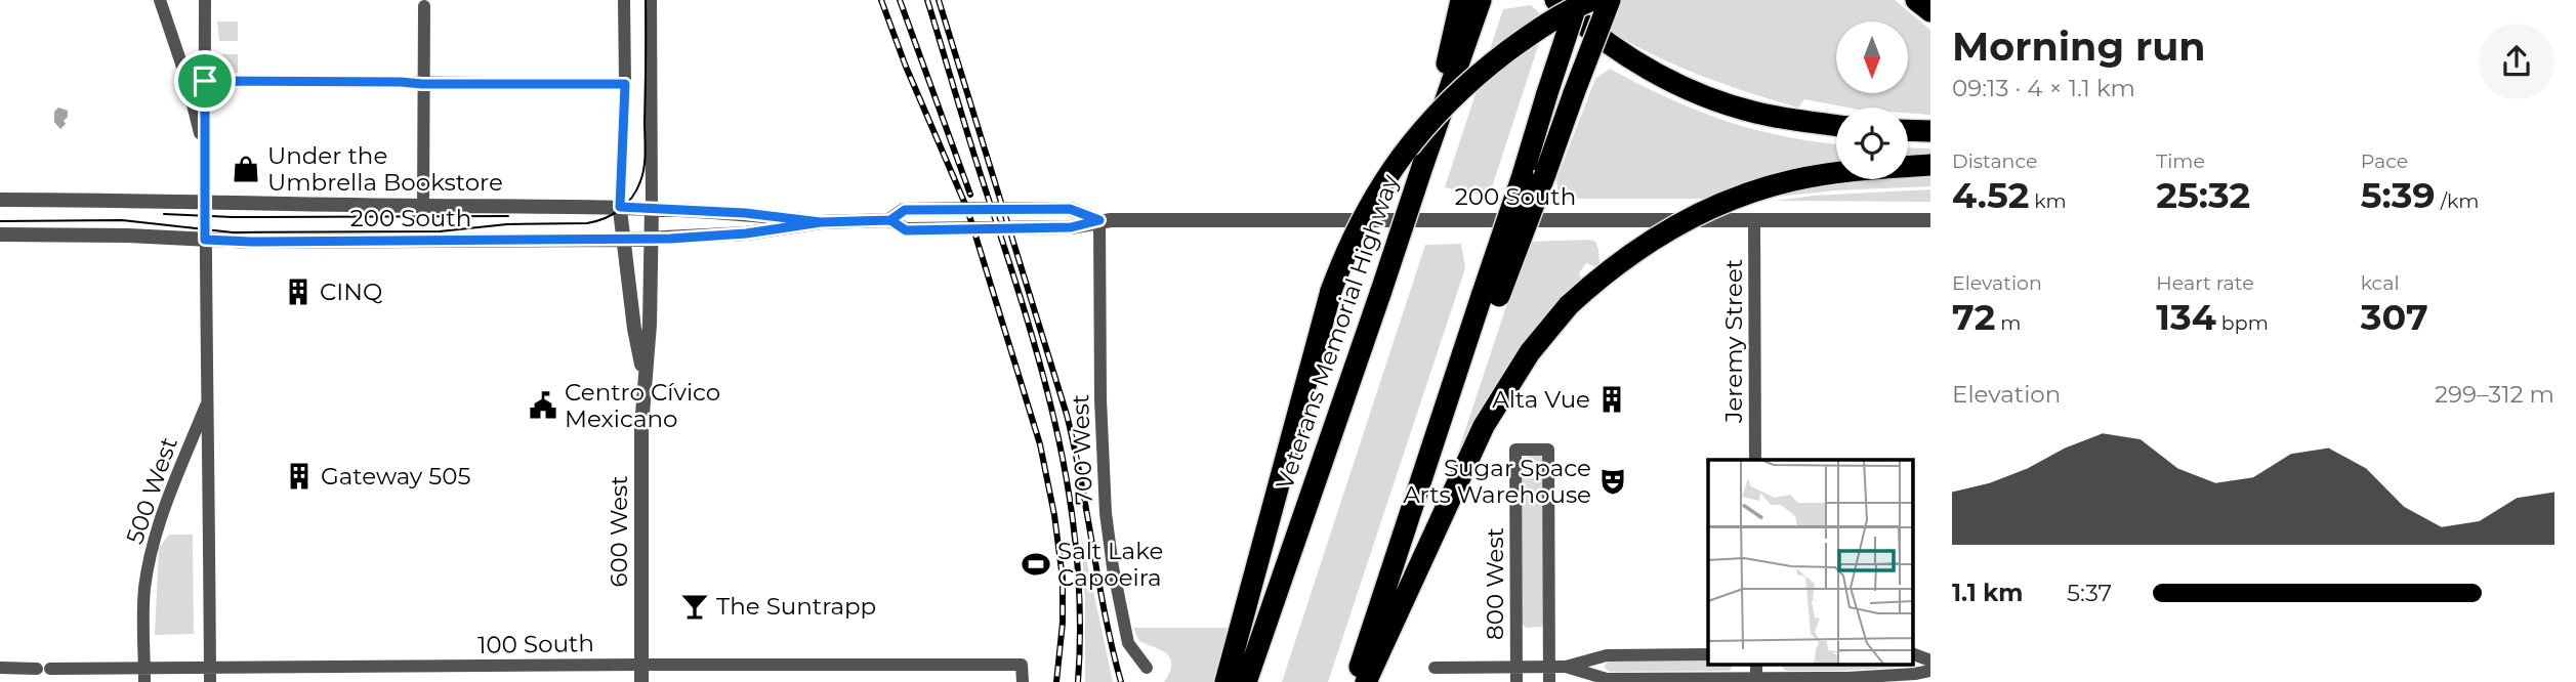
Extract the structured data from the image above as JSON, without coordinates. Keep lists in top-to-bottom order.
{
  "streets": {
    "highway": ["Veterans Memorial Highway"],
    "street": [
      "200 South",
      "Jeremy Street",
      "700 West",
      "500 West",
      "600 West",
      "800 West",
      "100 South"
    ]
  },
  "crossings": [
    ["200 South", "Jeremy Street"],
    ["200 South", "700 West"],
    ["200 South", "500 West"],
    ["200 South", "600 West"],
    ["500 West", "100 South"],
    ["600 West", "100 South"]
  ],
  "places": {
    "shop": ["Under the Umbrella Bookstore"],
    "building": ["CINQ", "Alta Vue", "Gateway 505"],
    "public building": ["Centro Cívico Mexicano"],
    "theatre": ["Sugar Space Arts Warehouse"],
    "sports": ["Salt Lake Capoeira"],
    "bar": ["The Suntrapp"]
  },
  "north": "bottom",
  "page": {
    "heading": ["Morning run", "09:13 · 4 × 1.1 km"],
    "stats": [
      ["Distance", "4.52 km"],
      ["Time", "25:32"],
      ["Pace", "5:39 /km"],
      ["Elevation", "72 m"],
      ["Heart rate", "134 bpm"],
      ["kcal", "307"]
    ],
    "chart": ["Elevation", "299–312 m"],
    "list": [
      {
        "name": "1.1 km",
        "note": "5:37"
      }
    ]
  }
}
